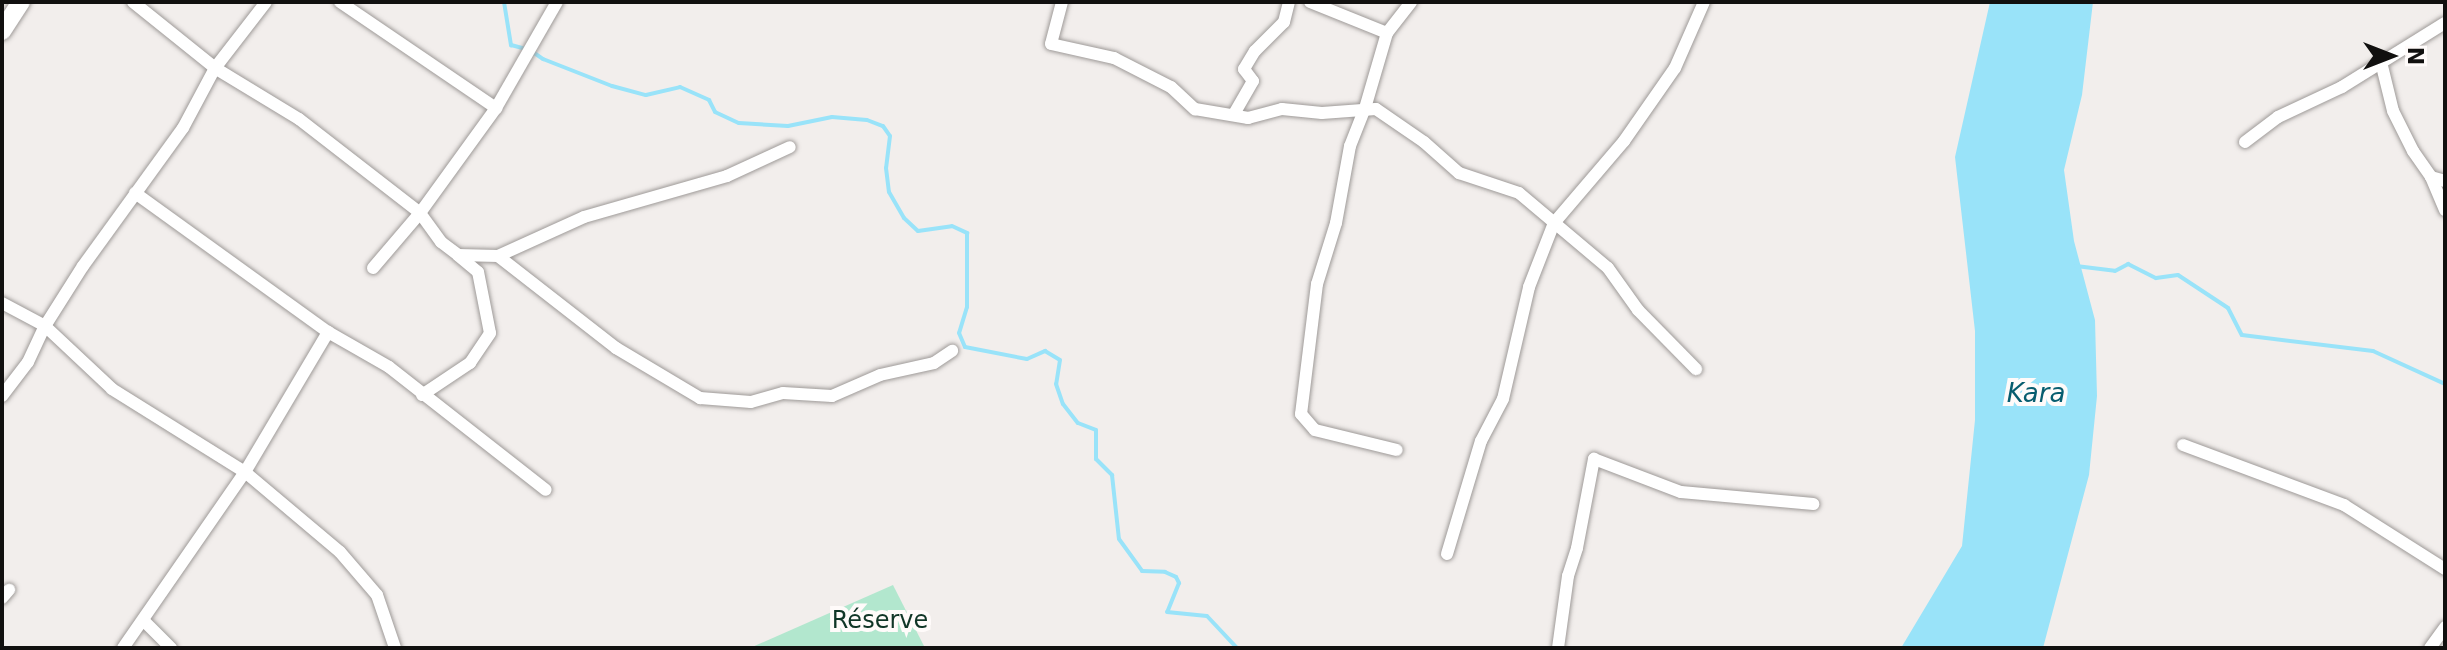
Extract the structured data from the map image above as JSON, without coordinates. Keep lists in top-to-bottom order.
{
  "water": ["Kara"],
  "parks": ["Réserve"],
  "north": "right"
}
